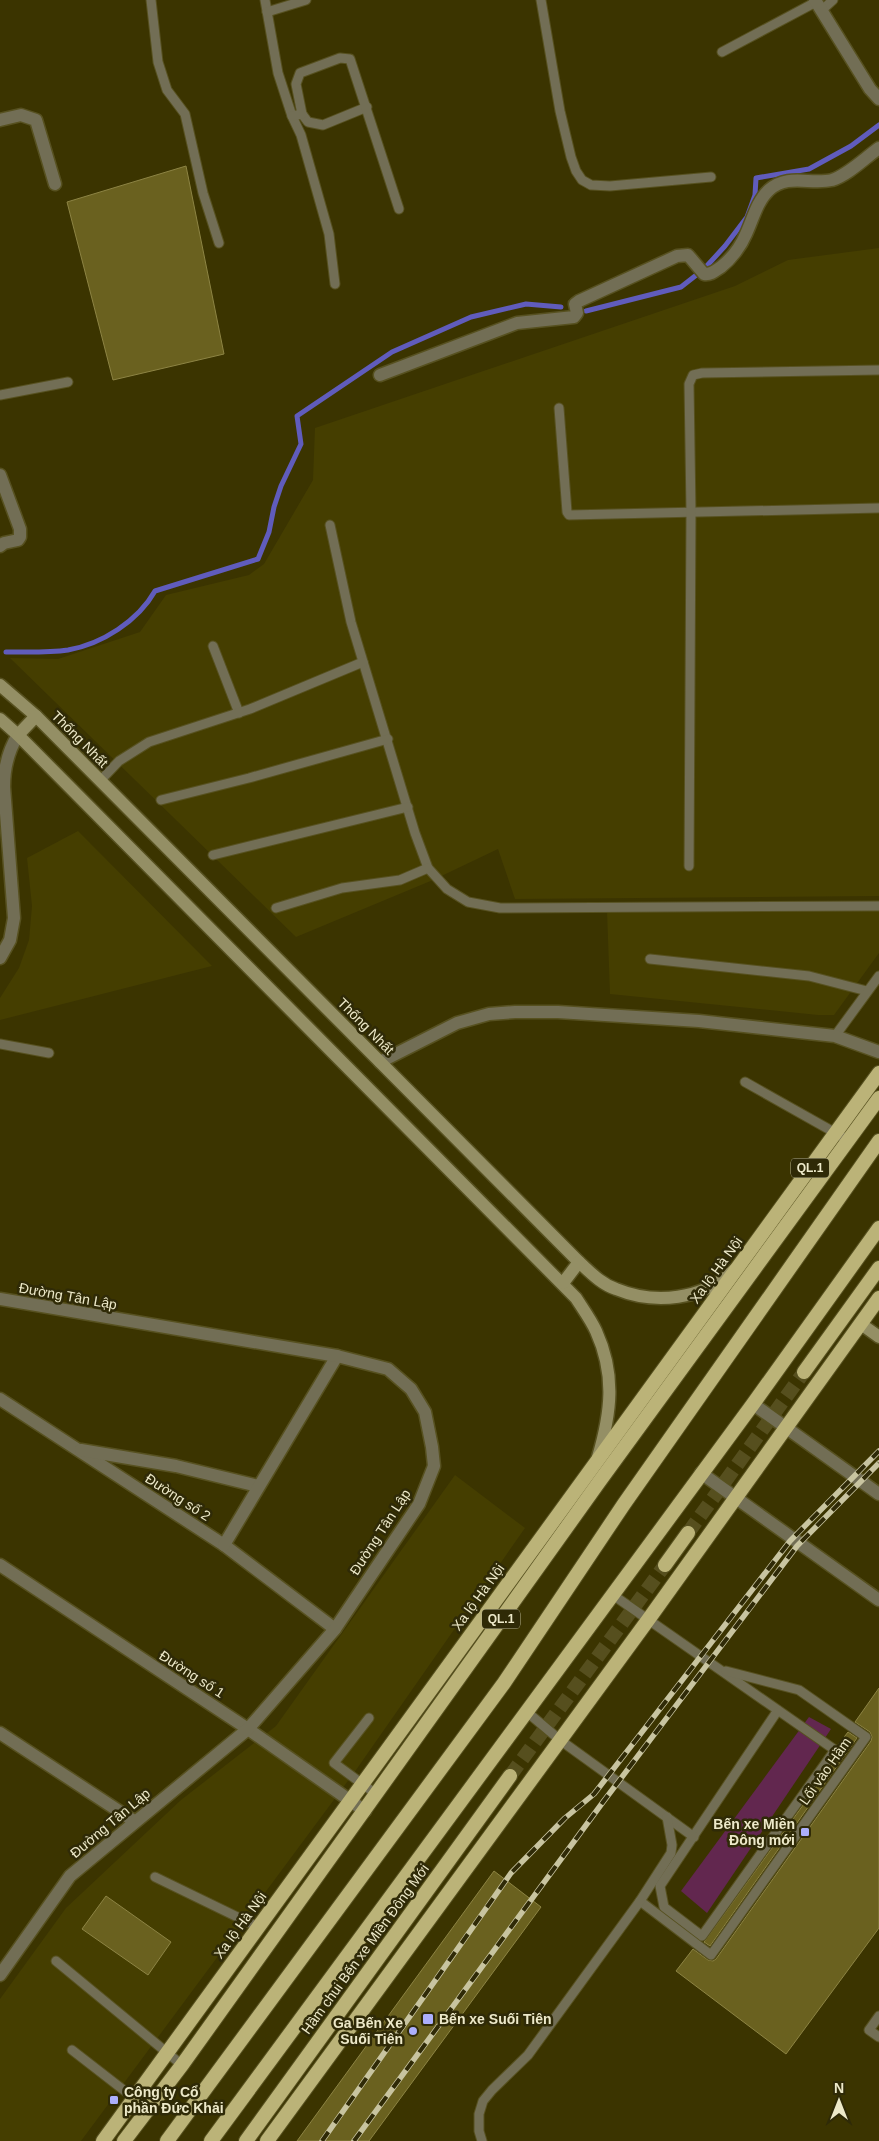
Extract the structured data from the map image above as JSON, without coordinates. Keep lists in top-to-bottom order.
{
  "streets": {
    "highway": ["QL.1", "Xa lộ Hà Nội", "Hầm chui Bến xe Miền Đông Mới"],
    "main road": ["Thống Nhất"],
    "street": ["Đường Tân Lập", "Đường số 2", "Đường số 1"],
    "lane": ["Lối vào Hầm"]
  },
  "crossings": [
    ["Thống Nhất", "Xa lộ Hà Nội"],
    ["QL.1", "Đường số 1"],
    ["Xa lộ Hà Nội", "Đường số 1"],
    ["Đường Tân Lập", "Đường số 2"],
    ["Đường Tân Lập", "Đường số 1"]
  ],
  "places": {
    "transit": ["Bến xe Miền Đông mới", "Bến xe Suối Tiên", "Công ty Cổ phần Đức Khải"],
    "other": ["Ga Bến Xe Suối Tiên"]
  },
  "north": "top"
}
